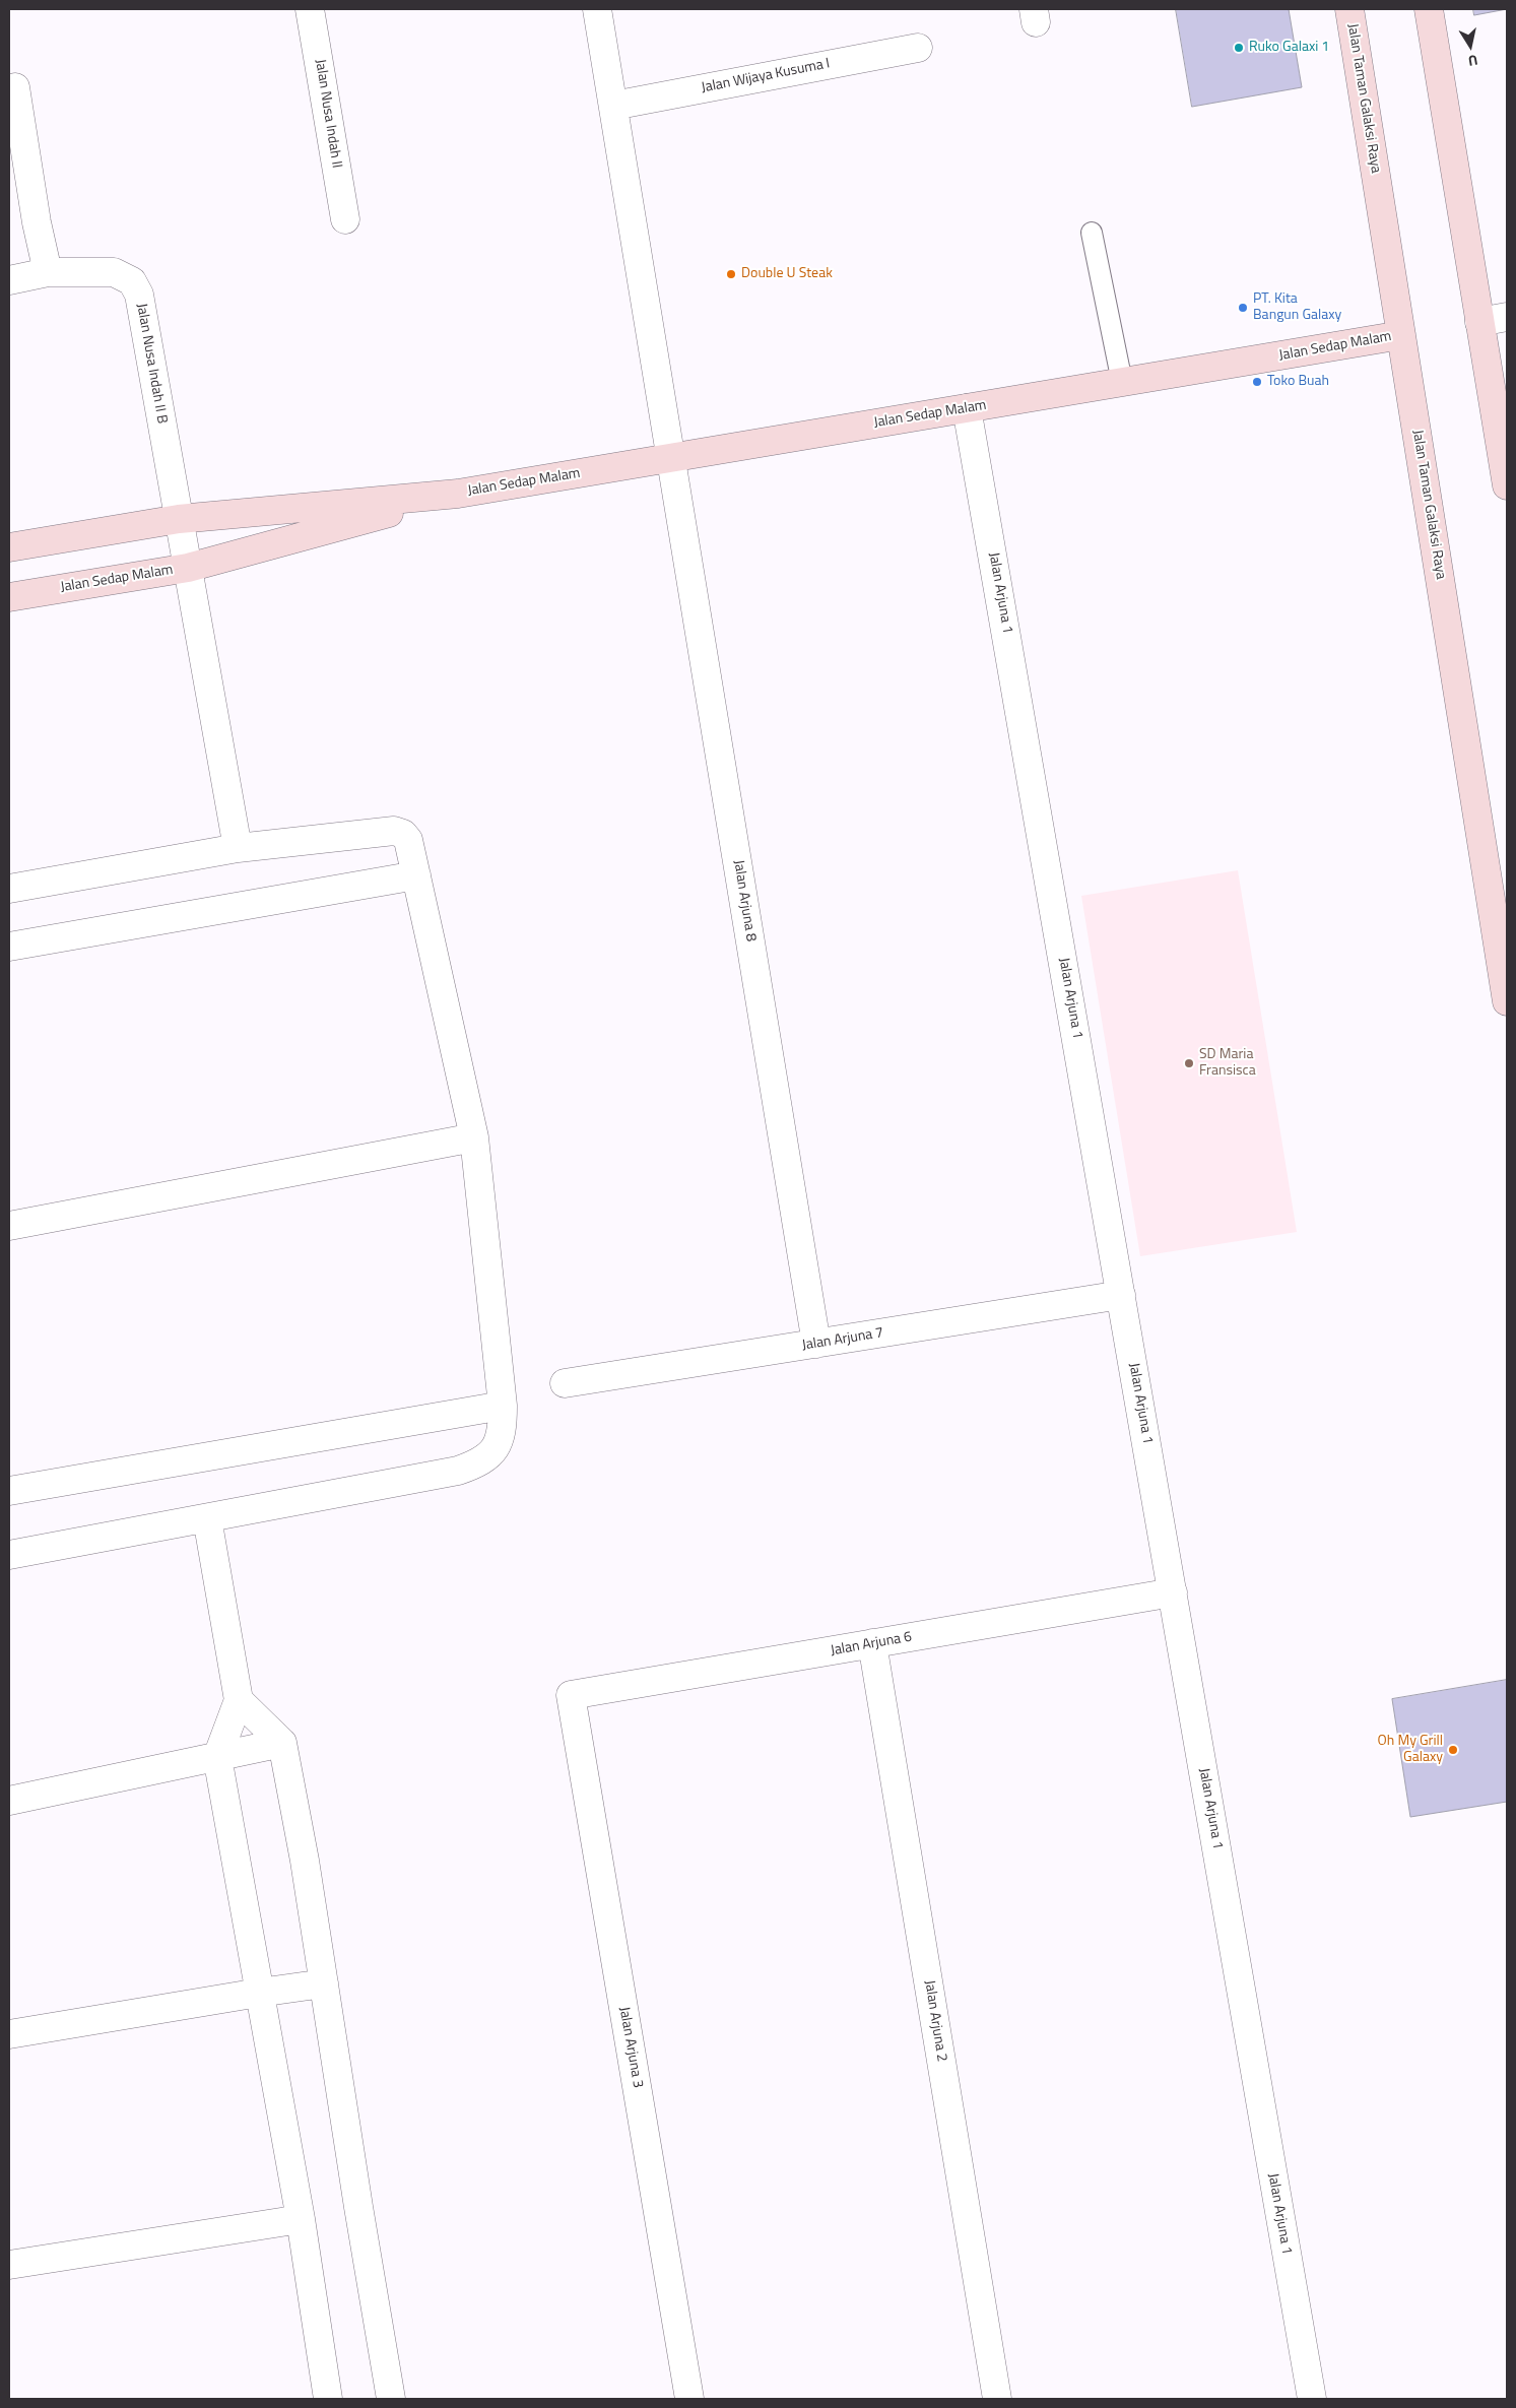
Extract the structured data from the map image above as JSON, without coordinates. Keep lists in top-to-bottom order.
{
  "streets": {
    "street": [
      "Jalan Wijaya Kusuma I",
      "Jalan Taman Galaksi Raya",
      "Jalan Nusa Indah II",
      "Jalan Sedap Malam",
      "Jalan Nusa Indah II B",
      "Jalan Arjuna 1",
      "Jalan Arjuna 8",
      "Jalan Arjuna 7",
      "Jalan Arjuna 6",
      "Jalan Arjuna 2",
      "Jalan Arjuna 3"
    ]
  },
  "crossings": [
    ["Jalan Wijaya Kusuma I", "Jalan Arjuna 8"],
    ["Jalan Taman Galaksi Raya", "Jalan Sedap Malam"],
    ["Jalan Sedap Malam", "Jalan Nusa Indah II B"],
    ["Jalan Sedap Malam", "Jalan Arjuna 1"],
    ["Jalan Sedap Malam", "Jalan Arjuna 8"],
    ["Jalan Arjuna 1", "Jalan Arjuna 7"],
    ["Jalan Arjuna 1", "Jalan Arjuna 6"],
    ["Jalan Arjuna 8", "Jalan Arjuna 7"],
    ["Jalan Arjuna 6", "Jalan Arjuna 2"],
    ["Jalan Arjuna 6", "Jalan Arjuna 3"]
  ],
  "places": [
    "Ruko Galaxi 1",
    "Double U Steak",
    "PT. Kita Bangun Galaxy",
    "Toko Buah",
    "SD Maria Fransisca",
    "Oh My Grill Galaxy"
  ],
  "north": "bottom"
}
